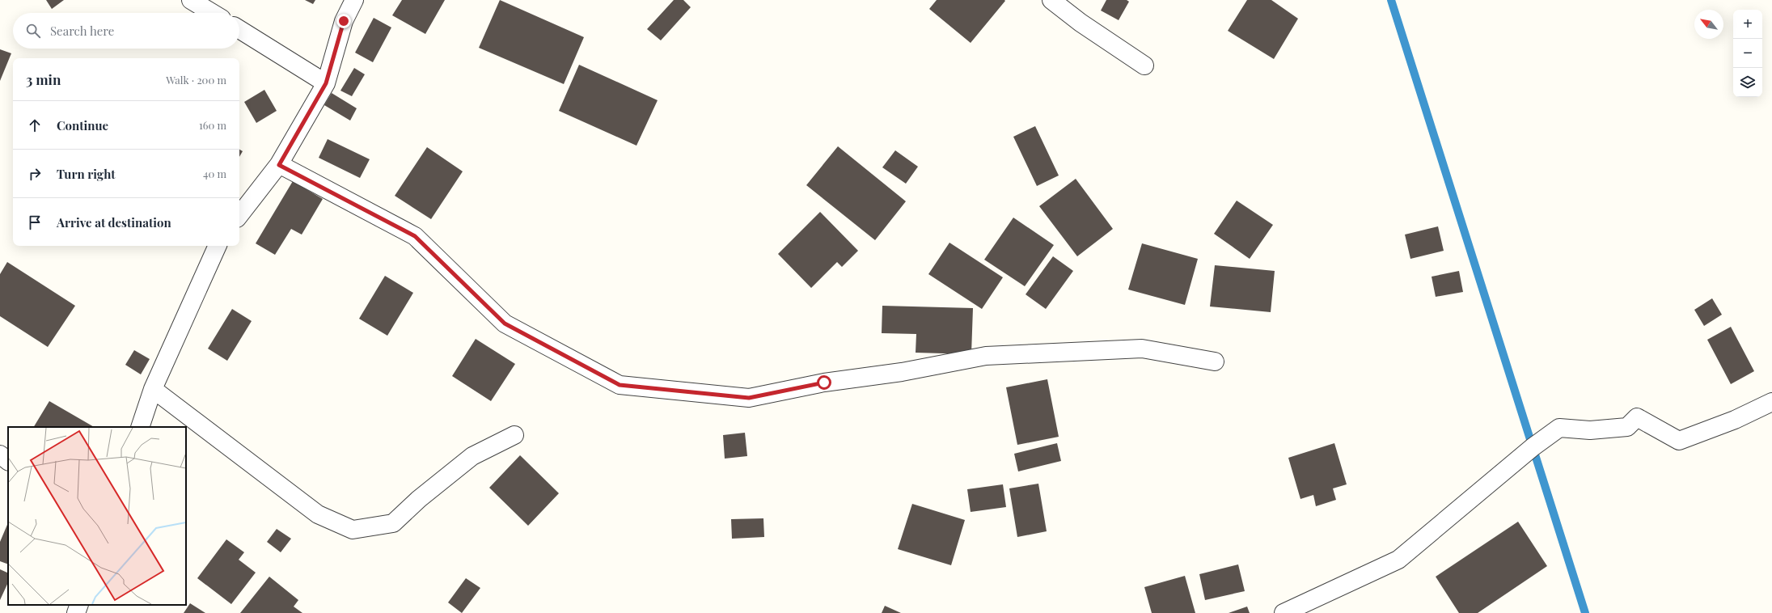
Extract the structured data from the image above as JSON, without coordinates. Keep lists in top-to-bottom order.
{
  "north": "top left",
  "page": {
    "map_buttons": ["+", "−"],
    "search": "Search here",
    "heading": ["3 min", "Walk · 200 m"],
    "list": [
      ["Continue", "160 m"],
      ["Turn right", "40 m"],
      "Arrive at destination"
    ]
  }
}
